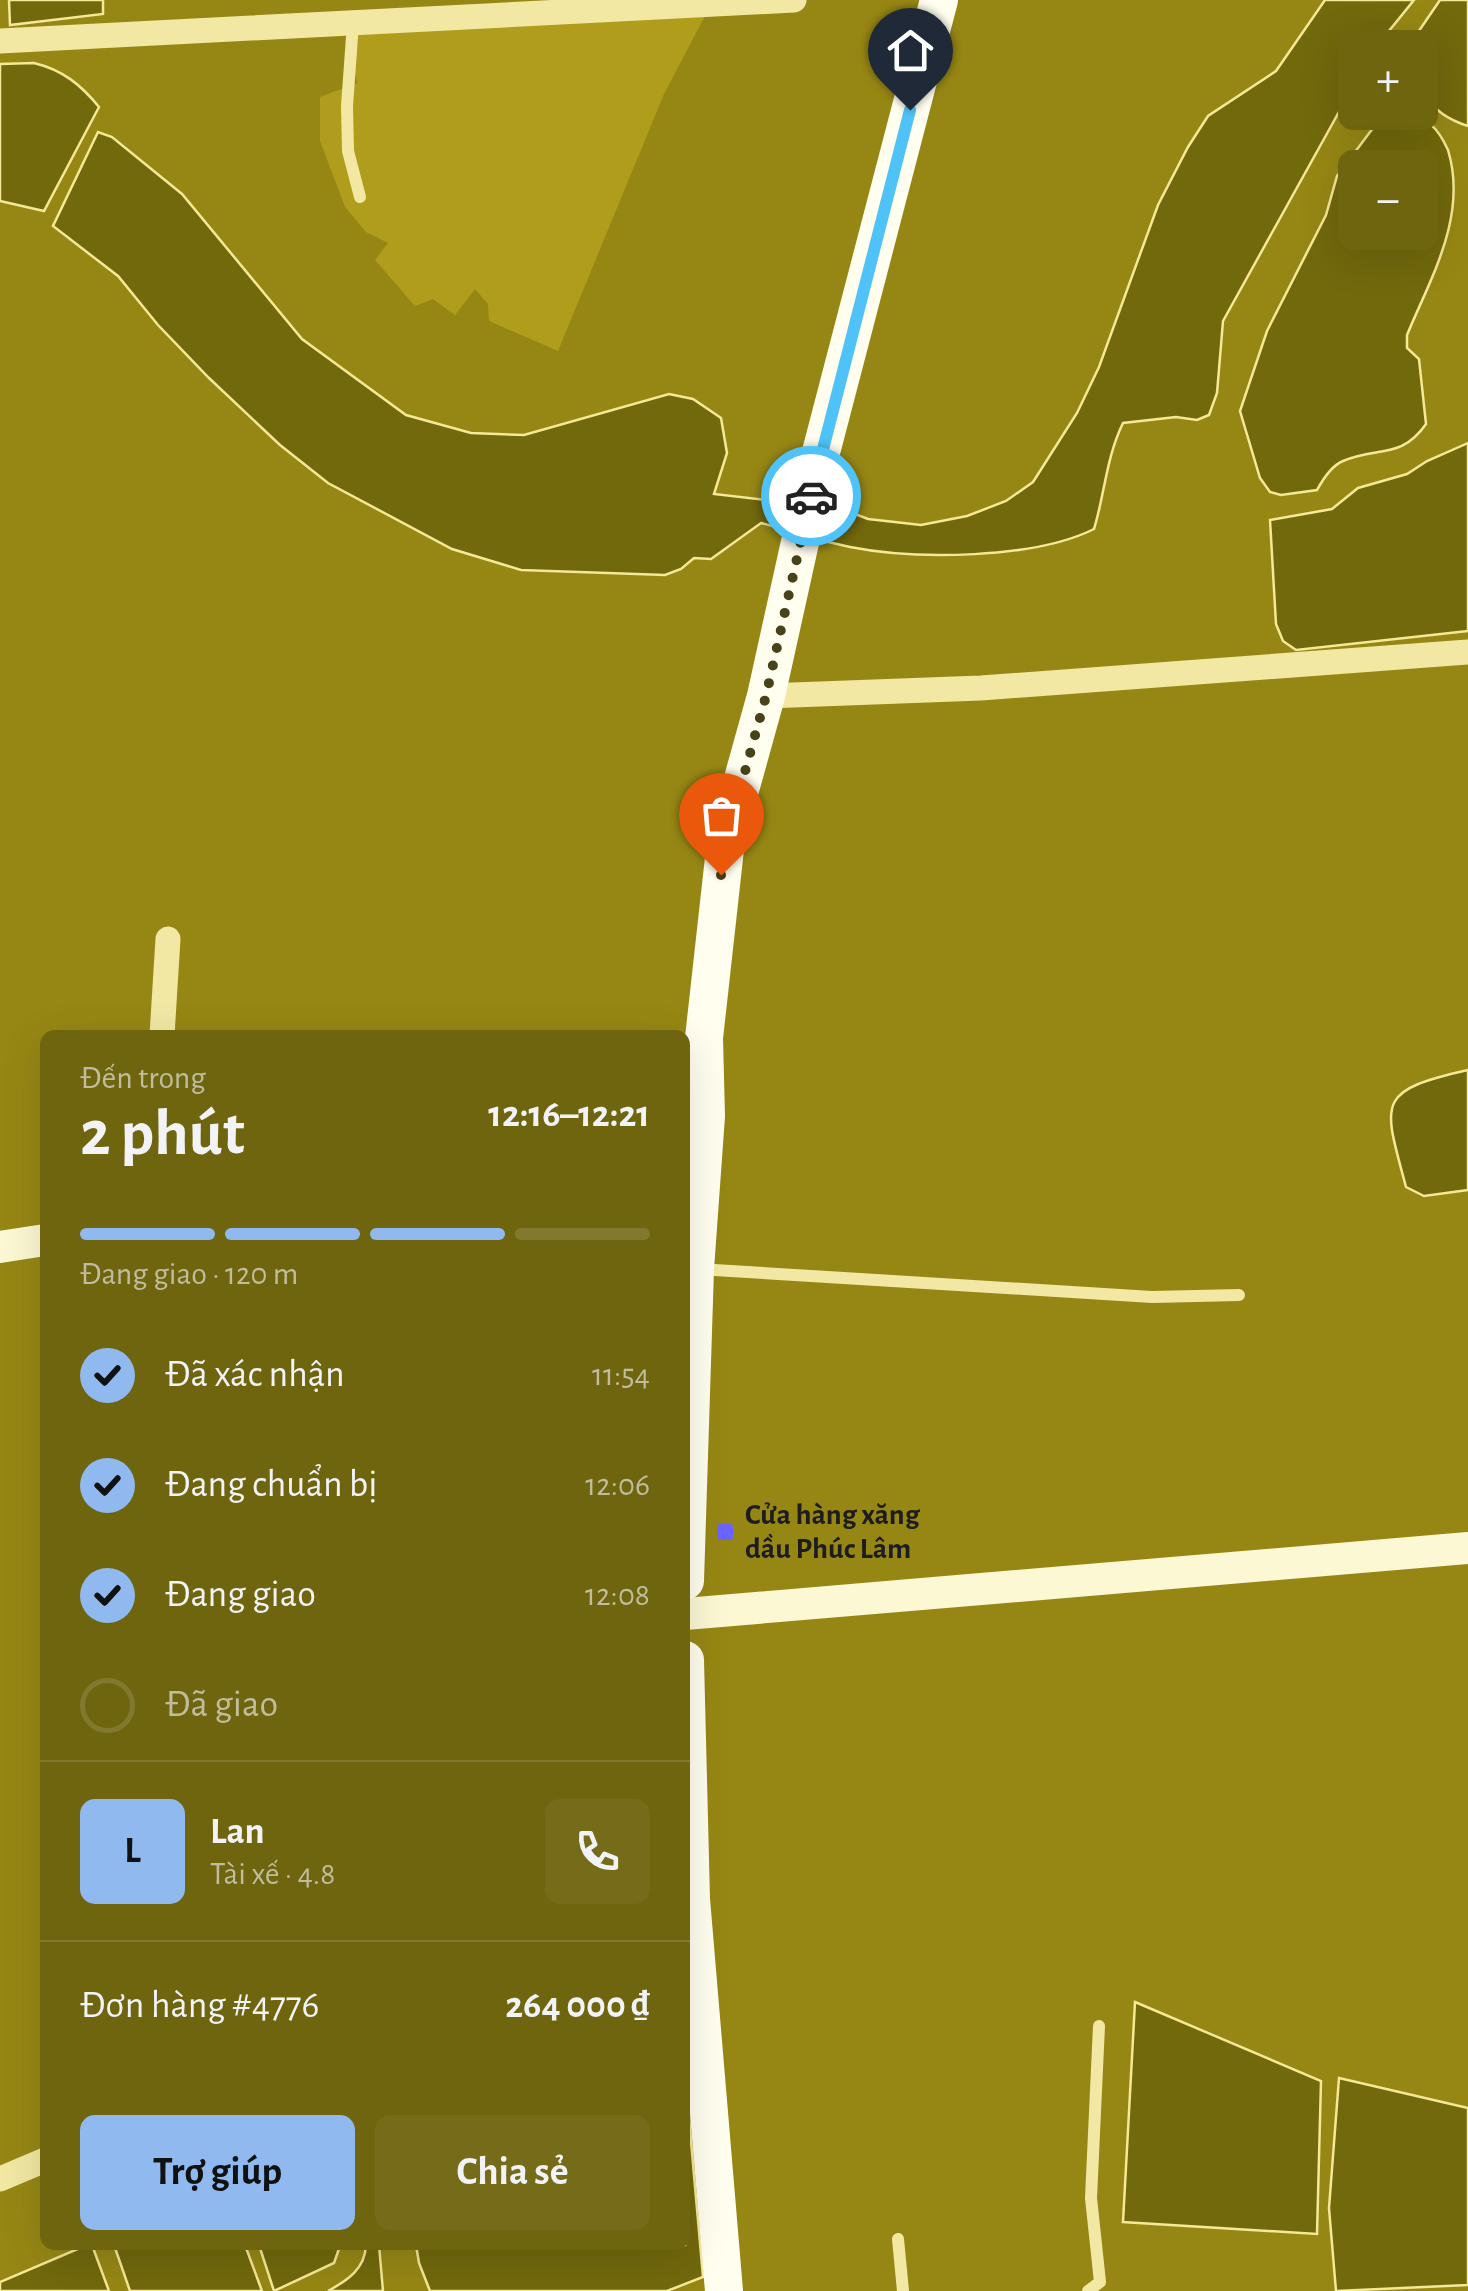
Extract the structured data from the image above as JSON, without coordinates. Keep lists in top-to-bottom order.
{
  "places": {
    "transit": ["Cửa hàng xăng dầu Phúc Lâm"]
  },
  "page": {
    "map_buttons": ["+", "−"],
    "heading": ["2 phút", "Đến trong", "12:16–12:21"],
    "panel": [
      "Lan",
      "Tài xế · 4.8",
      "Đơn hàng #4776",
      "264 000 ₫"
    ],
    "bar": "Đang giao · 120 m",
    "list": [
      ["Đã xác nhận", "11:54"],
      ["Đang chuẩn bị", "12:06"],
      ["Đang giao", "12:08"],
      "Đã giao"
    ],
    "round": "L",
    "buttons": ["Trợ giúp", "Chia sẻ"]
  }
}
